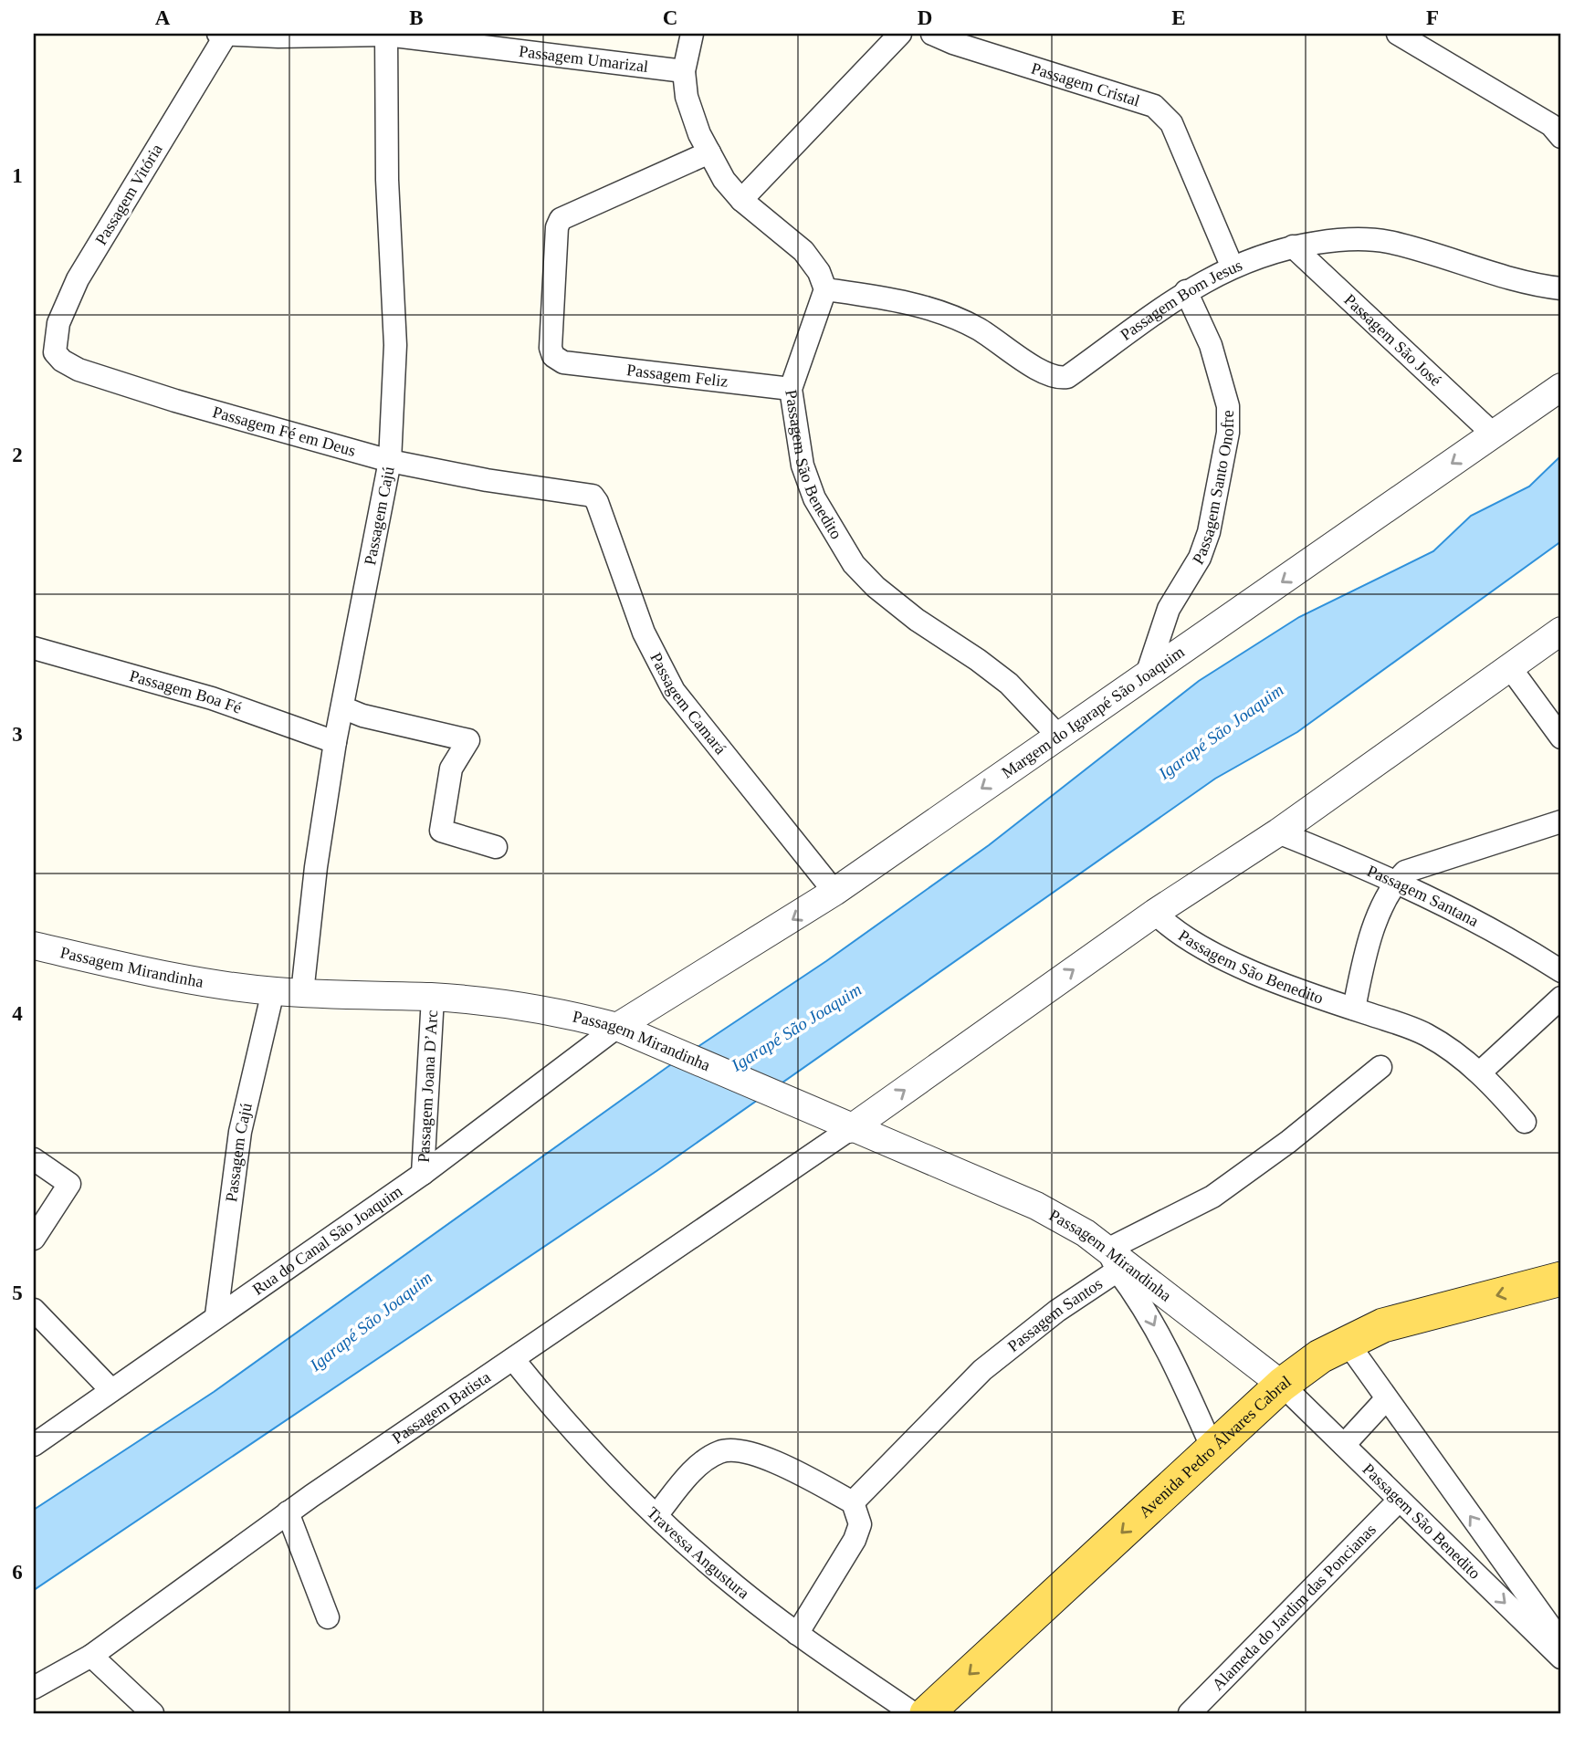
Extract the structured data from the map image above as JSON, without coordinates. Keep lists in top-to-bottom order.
{
  "streets": {
    "main road": ["Avenida Pedro Álvares Cabral"],
    "street": [
      "Passagem Umarizal",
      "Passagem Cristal",
      "Passagem Vitória",
      "Passagem Bom Jesus",
      "Passagem São José",
      "Passagem Feliz",
      "Passagem Fé em Deus",
      "Passagem São Benedito",
      "Passagem Santo Onofre",
      "Passagem Cajú",
      "Passagem Boa Fé",
      "Passagem Camará",
      "Margem do Igarapé São Joaquim",
      "Passagem Santana",
      "Passagem Mirandinha",
      "Passagem Joana D’Arc",
      "Rua do Canal São Joaquim",
      "Passagem Santos",
      "Passagem Batista",
      "Travessa Angustura",
      "Alameda do Jardim das Poncianas"
    ]
  },
  "crossings": [
    ["Passagem Umarizal", "Passagem Vitória"],
    ["Passagem Umarizal", "Passagem Cajú"],
    ["Passagem Cristal", "Passagem Bom Jesus"],
    ["Passagem Vitória", "Passagem Fé em Deus"],
    ["Passagem Bom Jesus", "Passagem São José"],
    ["Passagem Bom Jesus", "Passagem São Benedito"],
    ["Passagem Bom Jesus", "Passagem Santo Onofre"],
    ["Passagem São José", "Margem do Igarapé São Joaquim"],
    ["Passagem Feliz", "Passagem São Benedito"],
    ["Passagem Fé em Deus", "Passagem Cajú"],
    ["Passagem Fé em Deus", "Passagem Camará"],
    ["Passagem São Benedito", "Margem do Igarapé São Joaquim"],
    ["Passagem São Benedito", "Passagem Mirandinha"],
    ["Passagem São Benedito", "Avenida Pedro Álvares Cabral"],
    ["Passagem São Benedito", "Alameda do Jardim das Poncianas"],
    ["Passagem Santo Onofre", "Margem do Igarapé São Joaquim"],
    ["Passagem Cajú", "Passagem Boa Fé"],
    ["Passagem Cajú", "Passagem Mirandinha"],
    ["Passagem Cajú", "Rua do Canal São Joaquim"],
    ["Passagem Camará", "Margem do Igarapé São Joaquim"],
    ["Margem do Igarapé São Joaquim", "Passagem Mirandinha"],
    ["Margem do Igarapé São Joaquim", "Rua do Canal São Joaquim"],
    ["Passagem Mirandinha", "Passagem Joana D’Arc"],
    ["Passagem Mirandinha", "Rua do Canal São Joaquim"],
    ["Passagem Mirandinha", "Passagem Santos"],
    ["Passagem Mirandinha", "Passagem Batista"],
    ["Passagem Mirandinha", "Avenida Pedro Álvares Cabral"],
    ["Passagem Joana D’Arc", "Rua do Canal São Joaquim"],
    ["Passagem Batista", "Travessa Angustura"]
  ],
  "one_way": ["Avenida Pedro Álvares Cabral"],
  "water": ["Igarapé São Joaquim"],
  "grid": {
    "columns": [
      "A",
      "B",
      "C",
      "D",
      "E",
      "F"
    ],
    "rows": [
      "1",
      "2",
      "3",
      "4",
      "5",
      "6"
    ]
  }
}
